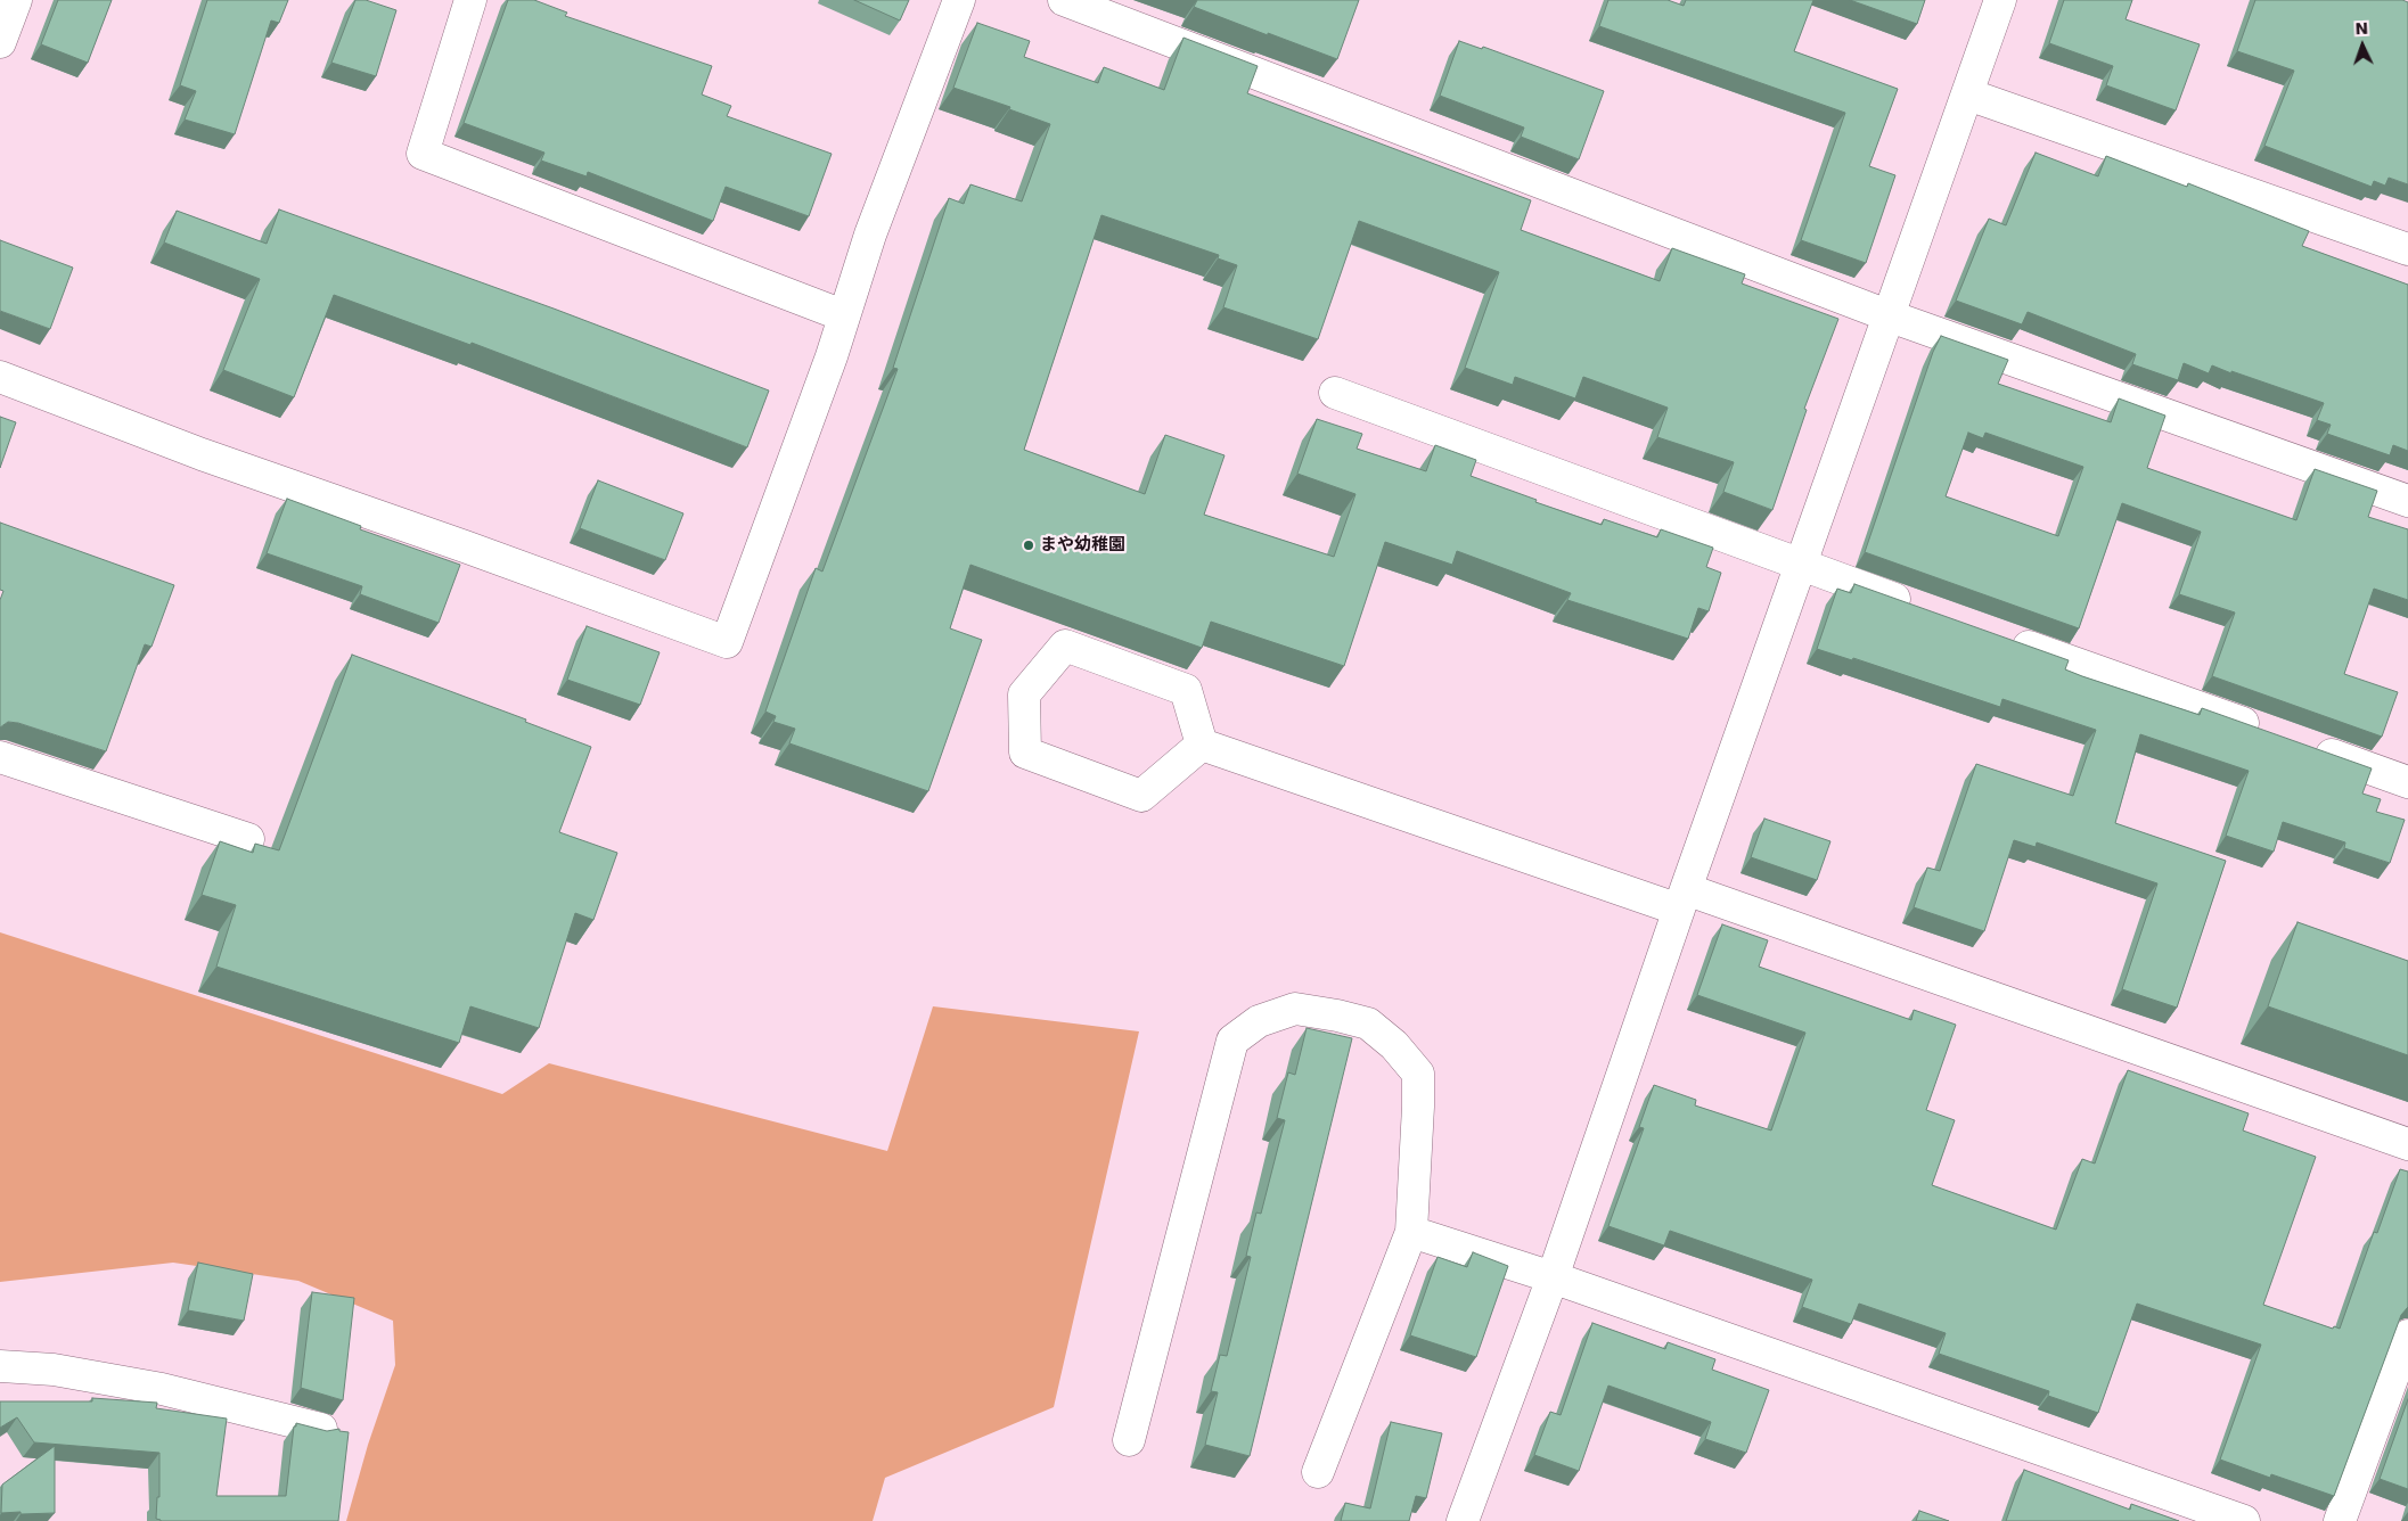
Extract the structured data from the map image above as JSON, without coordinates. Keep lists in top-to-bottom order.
{
  "places": ["まや幼稚園"],
  "north": "top"
}
